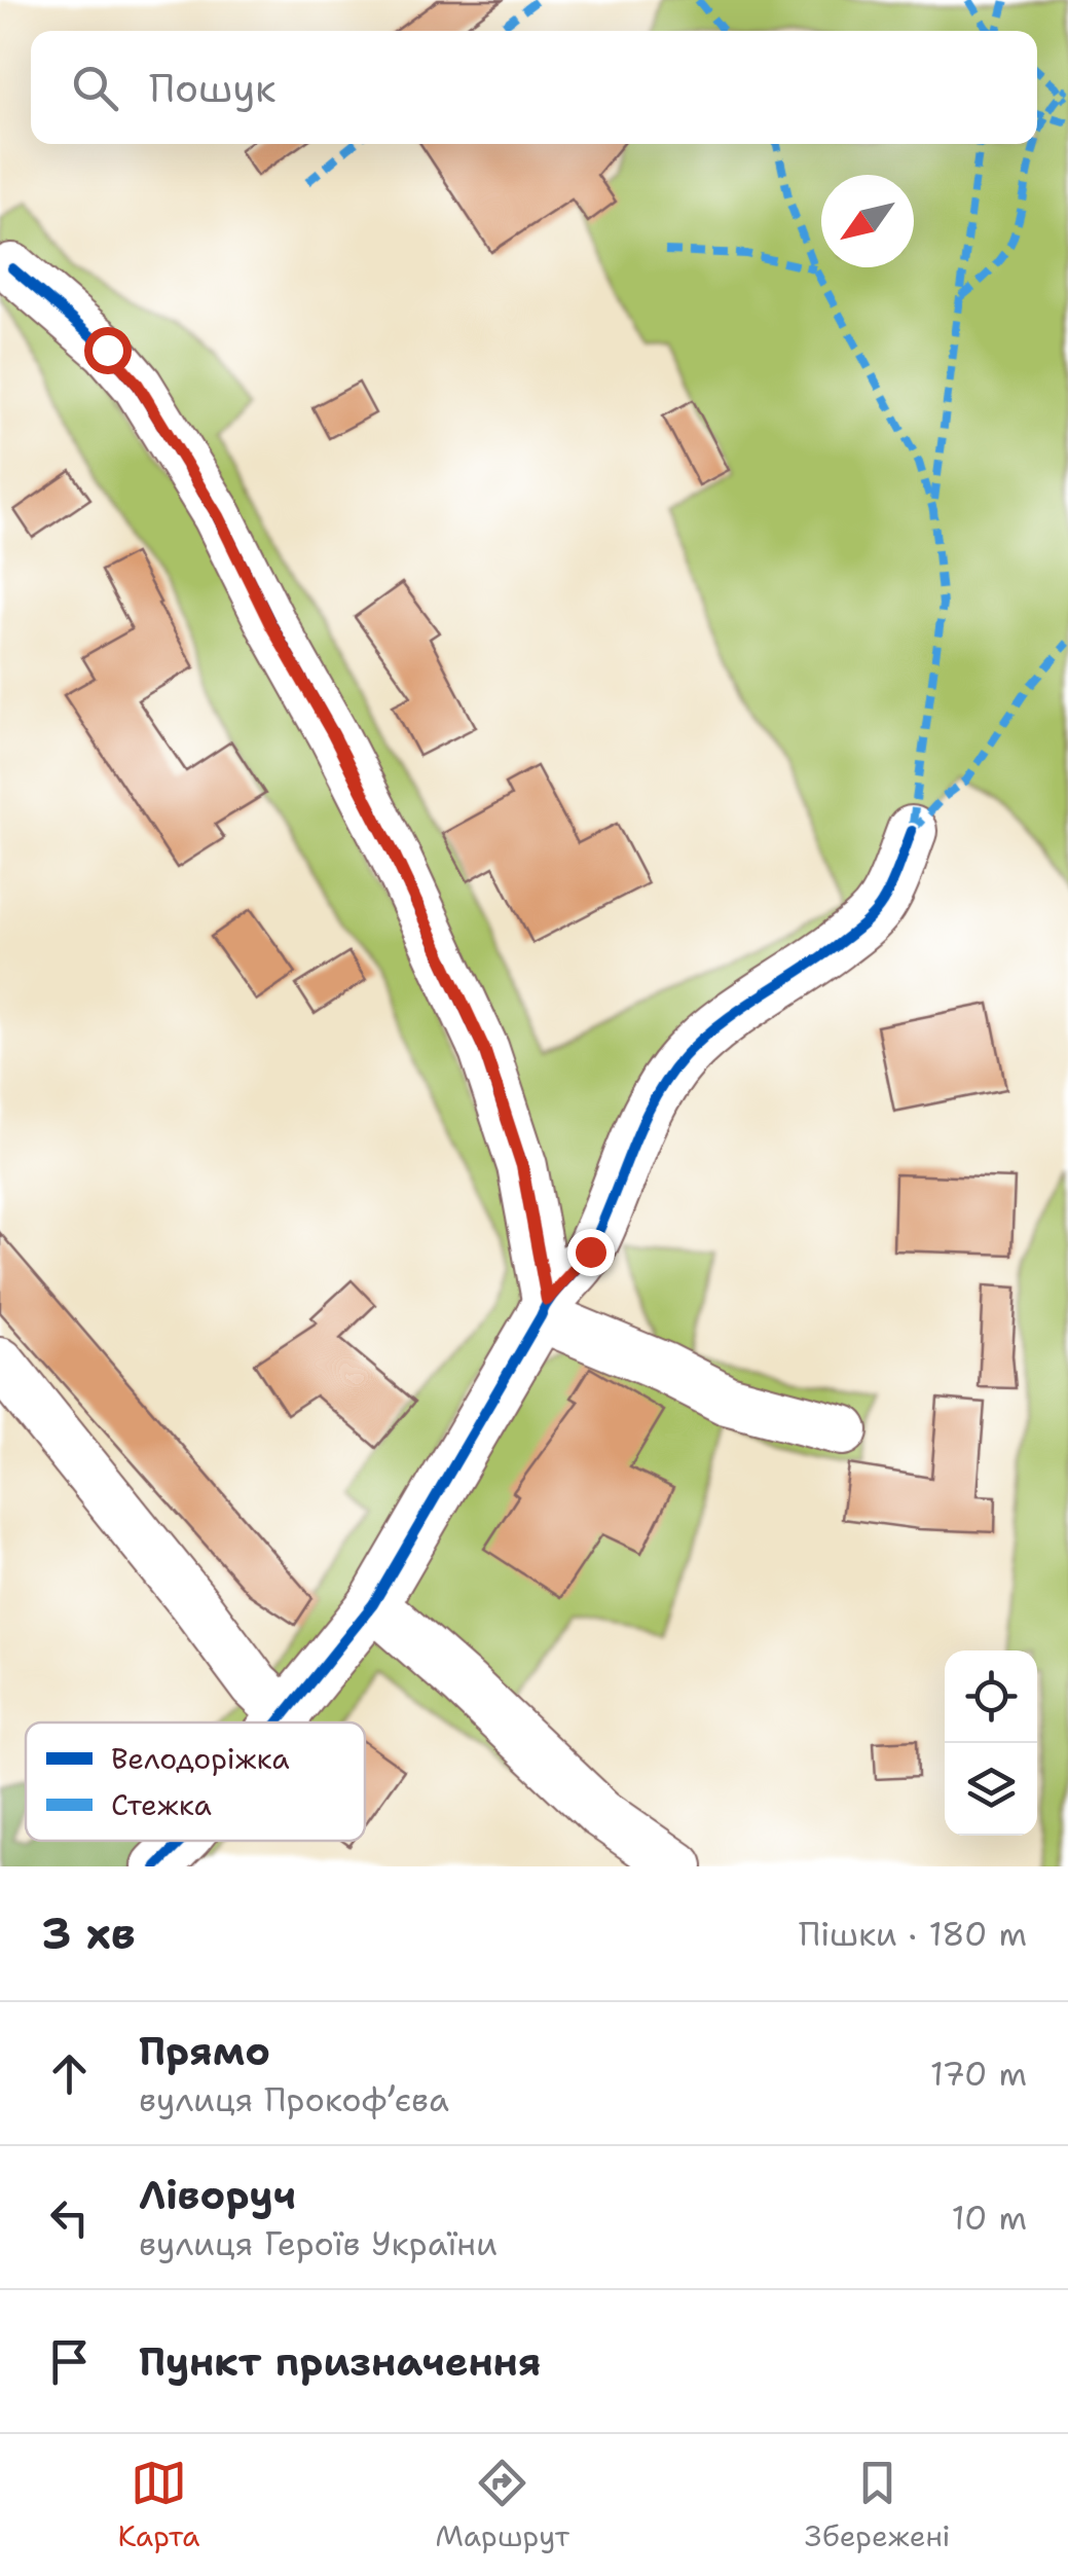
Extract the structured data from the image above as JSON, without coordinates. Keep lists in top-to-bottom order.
{
  "legend": ["Велодоріжка", "Стежка"],
  "north": "bottom left",
  "page": {
    "search": "Пошук",
    "heading": ["3 хв", "Пішки · 180 m"],
    "list": [
      ["Прямо", "вулиця Прокофʼєва", "170 m"],
      ["Ліворуч", "вулиця Героїв України", "10 m"],
      "Пункт призначення"
    ],
    "nav": ["Карта", "Маршрут", "Збережені"]
  }
}
